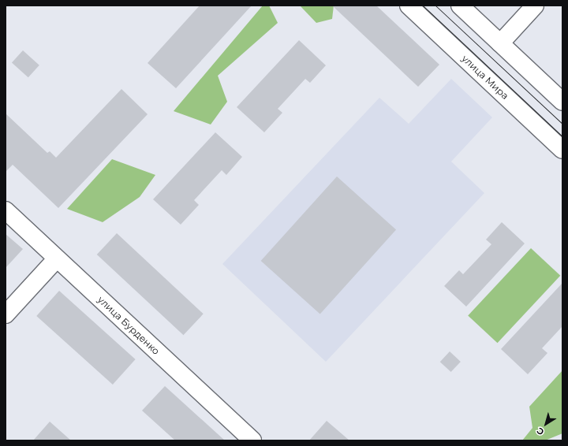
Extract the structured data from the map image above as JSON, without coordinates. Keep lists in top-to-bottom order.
{
  "streets": {
    "street": ["улица Мира", "улица Бурденко"]
  },
  "north": "bottom left"
}
